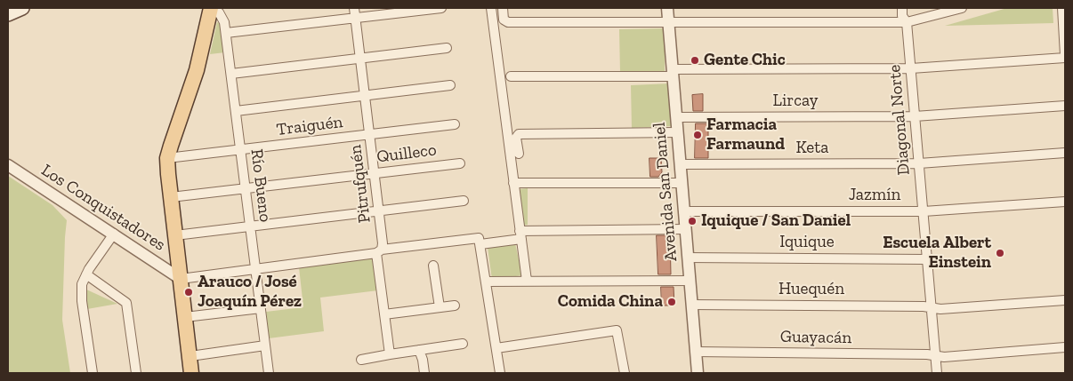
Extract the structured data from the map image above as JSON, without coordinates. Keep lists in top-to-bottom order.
{
  "streets": {
    "street": [
      "Lircay",
      "Diagonal Norte",
      "Traiguén",
      "Keta",
      "Quilleco",
      "Pitrufquén",
      "Río Bueno",
      "Avenida San Daniel",
      "Jazmín",
      "Los Conquistadores",
      "Iquique",
      "Huequén",
      "Guayacán"
    ]
  },
  "crossings": [
    ["Lircay", "Diagonal Norte"],
    ["Lircay", "Avenida San Daniel"],
    ["Diagonal Norte", "Keta"],
    ["Diagonal Norte", "Jazmín"],
    ["Diagonal Norte", "Iquique"],
    ["Diagonal Norte", "Huequén"],
    ["Diagonal Norte", "Guayacán"],
    ["Traiguén", "Pitrufquén"],
    ["Traiguén", "Río Bueno"],
    ["Keta", "Avenida San Daniel"],
    ["Quilleco", "Pitrufquén"],
    ["Quilleco", "Río Bueno"],
    ["Avenida San Daniel", "Jazmín"],
    ["Avenida San Daniel", "Iquique"],
    ["Avenida San Daniel", "Huequén"],
    ["Avenida San Daniel", "Guayacán"]
  ],
  "places": [
    "Gente Chic",
    "Farmacia Farmaund",
    "Iquique / San Daniel",
    "Escuela Albert Einstein",
    "Arauco / José Joaquín Pérez",
    "Comida China"
  ]
}
